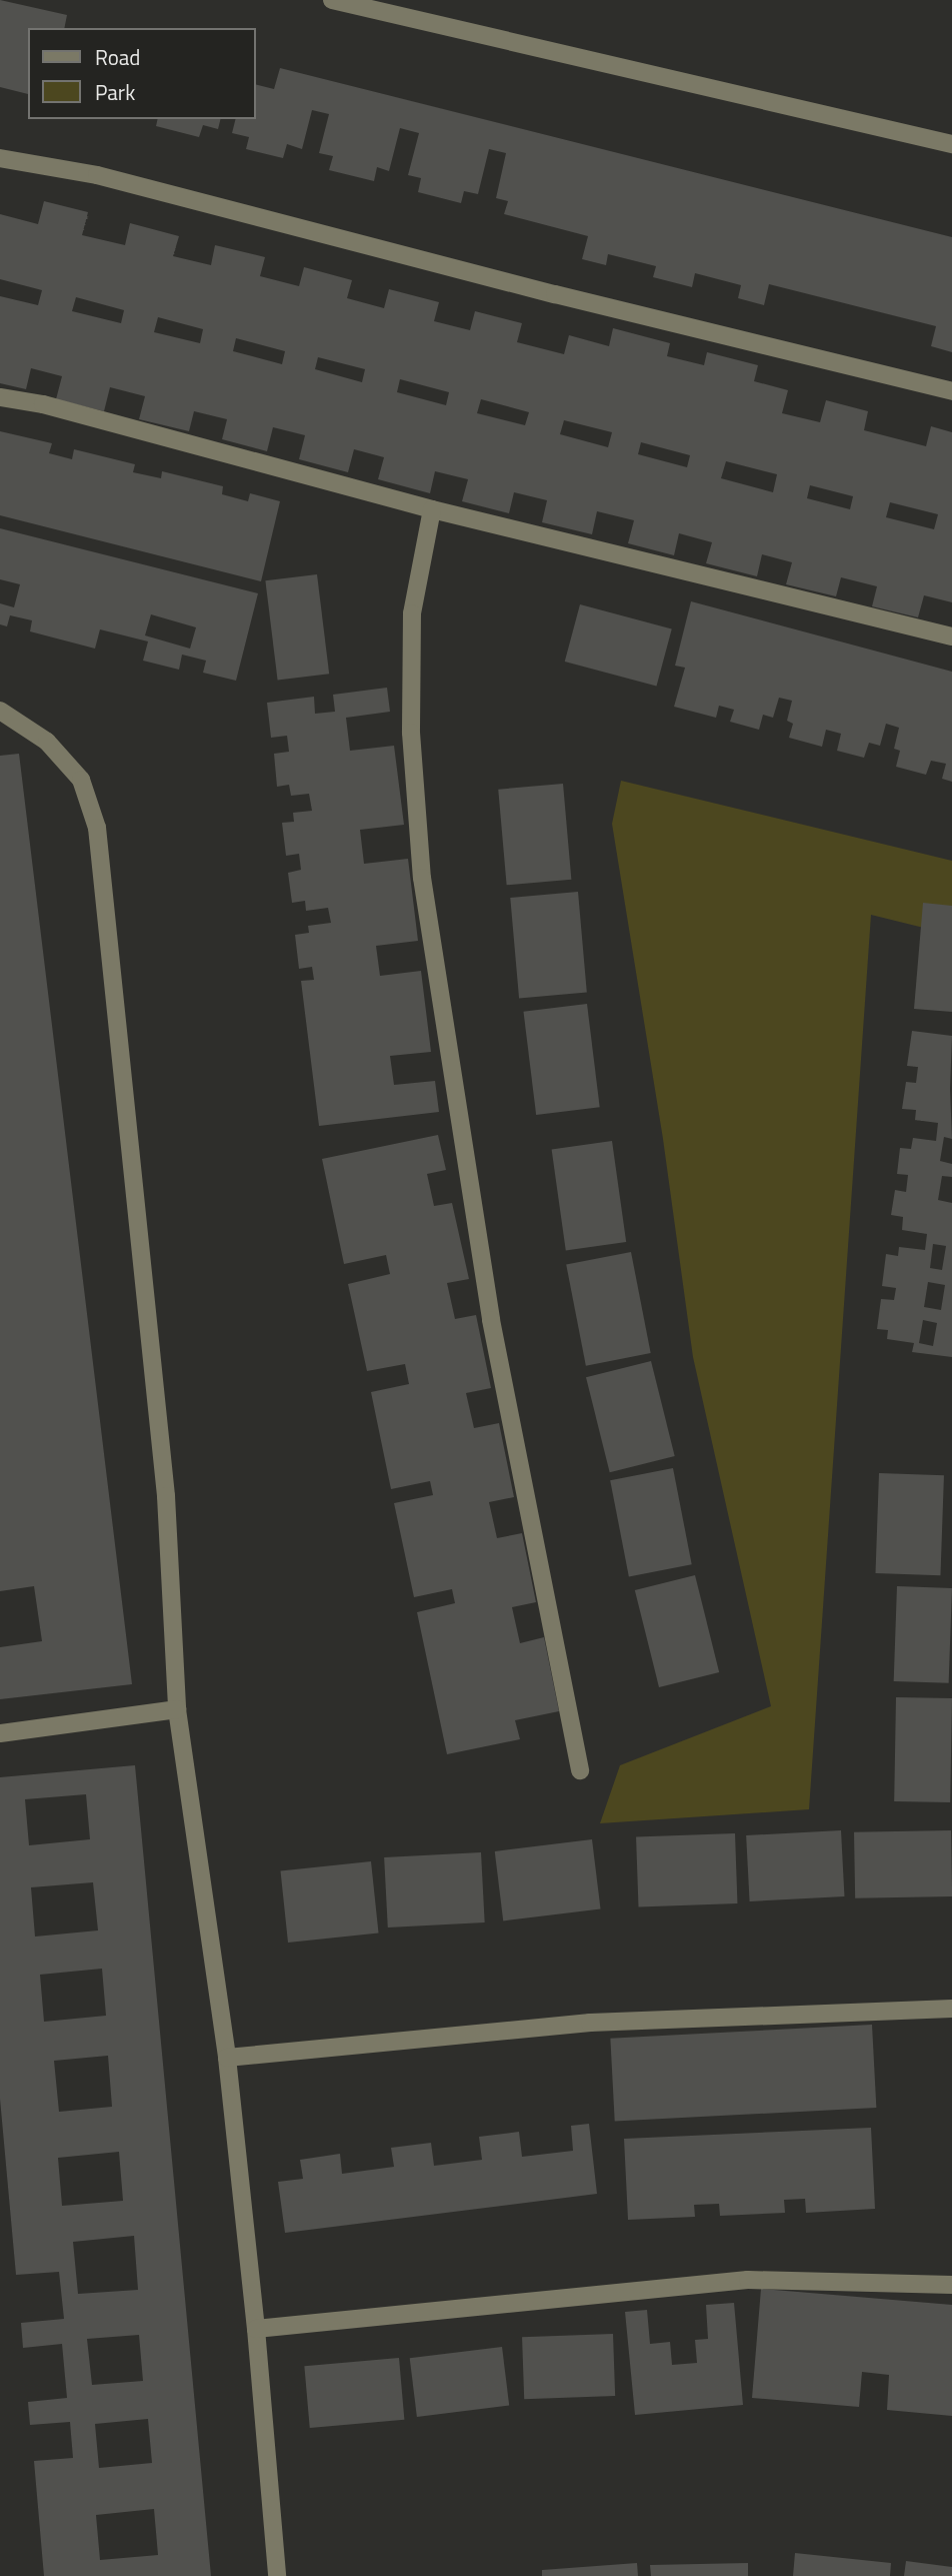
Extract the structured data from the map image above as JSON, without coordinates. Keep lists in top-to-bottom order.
{
  "legend": ["Road", "Park"]
}
